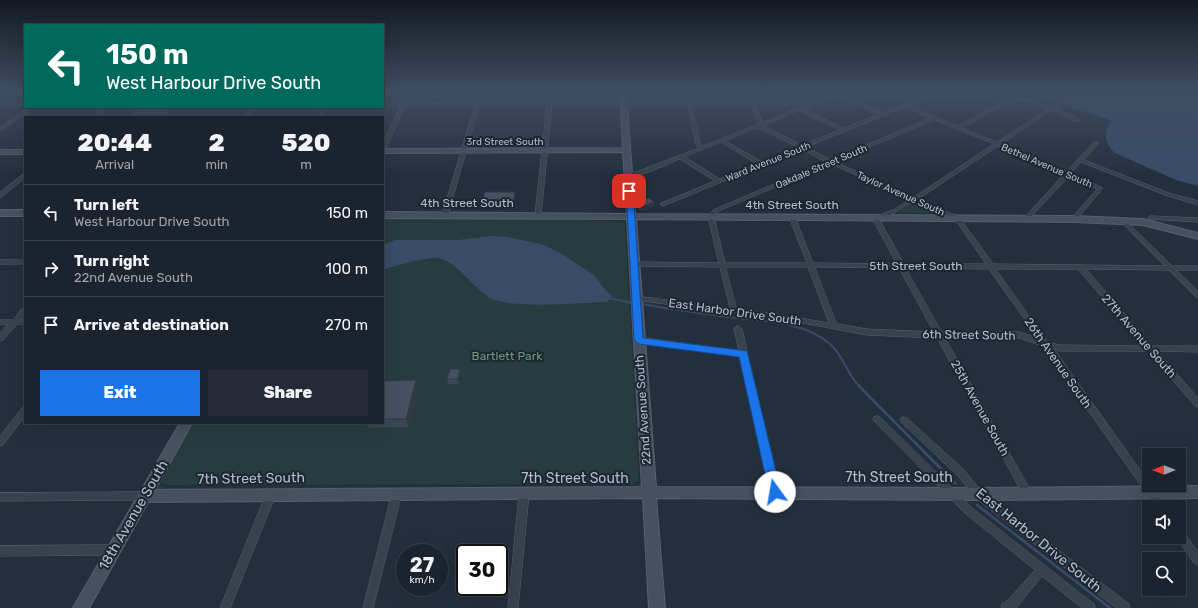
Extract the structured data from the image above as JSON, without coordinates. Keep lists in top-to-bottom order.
{
  "streets": {
    "street": [
      "3rd Street South",
      "Ward Avenue South",
      "Bethel Avenue South",
      "Oakdale Street South",
      "Taylor Avenue South",
      "4th Street South",
      "5th Street South",
      "East Harbor Drive South",
      "6th Street South",
      "27th Avenue South",
      "26th Avenue South",
      "25th Avenue South",
      "22nd Avenue South",
      "7th Street South",
      "18th Avenue South"
    ]
  },
  "crossings": [
    ["3rd Street South", "22nd Avenue South"],
    ["Ward Avenue South", "Taylor Avenue South"],
    ["Bethel Avenue South", "4th Street South"],
    ["Oakdale Street South", "Taylor Avenue South"],
    ["Oakdale Street South", "4th Street South"],
    ["Taylor Avenue South", "4th Street South"],
    ["Taylor Avenue South", "26th Avenue South"],
    ["4th Street South", "26th Avenue South"],
    ["4th Street South", "25th Avenue South"],
    ["4th Street South", "22nd Avenue South"],
    ["5th Street South", "27th Avenue South"],
    ["5th Street South", "26th Avenue South"],
    ["5th Street South", "25th Avenue South"],
    ["5th Street South", "22nd Avenue South"],
    ["East Harbor Drive South", "6th Street South"],
    ["East Harbor Drive South", "22nd Avenue South"],
    ["East Harbor Drive South", "7th Street South"],
    ["6th Street South", "27th Avenue South"],
    ["6th Street South", "26th Avenue South"],
    ["6th Street South", "25th Avenue South"],
    ["26th Avenue South", "7th Street South"],
    ["25th Avenue South", "7th Street South"],
    ["22nd Avenue South", "7th Street South"],
    ["7th Street South", "18th Avenue South"]
  ],
  "parks": ["Bartlett Park"],
  "north": "left",
  "page": {
    "turn": ["150 m", "West Harbour Drive South"],
    "eta": [
      "20:44",
      "Arrival",
      "2",
      "min",
      "520",
      "m"
    ],
    "list": [
      {
        "name": "Turn left",
        "note": "West Harbour Drive South",
        "value": "150 m"
      },
      {
        "name": "Turn right",
        "note": "22nd Avenue South",
        "value": "100 m"
      },
      {
        "name": "Arrive at destination",
        "value": "270 m"
      }
    ],
    "buttons": ["Exit", "Share"],
    "speed": "27 km/h",
    "limit": "30"
  }
}
